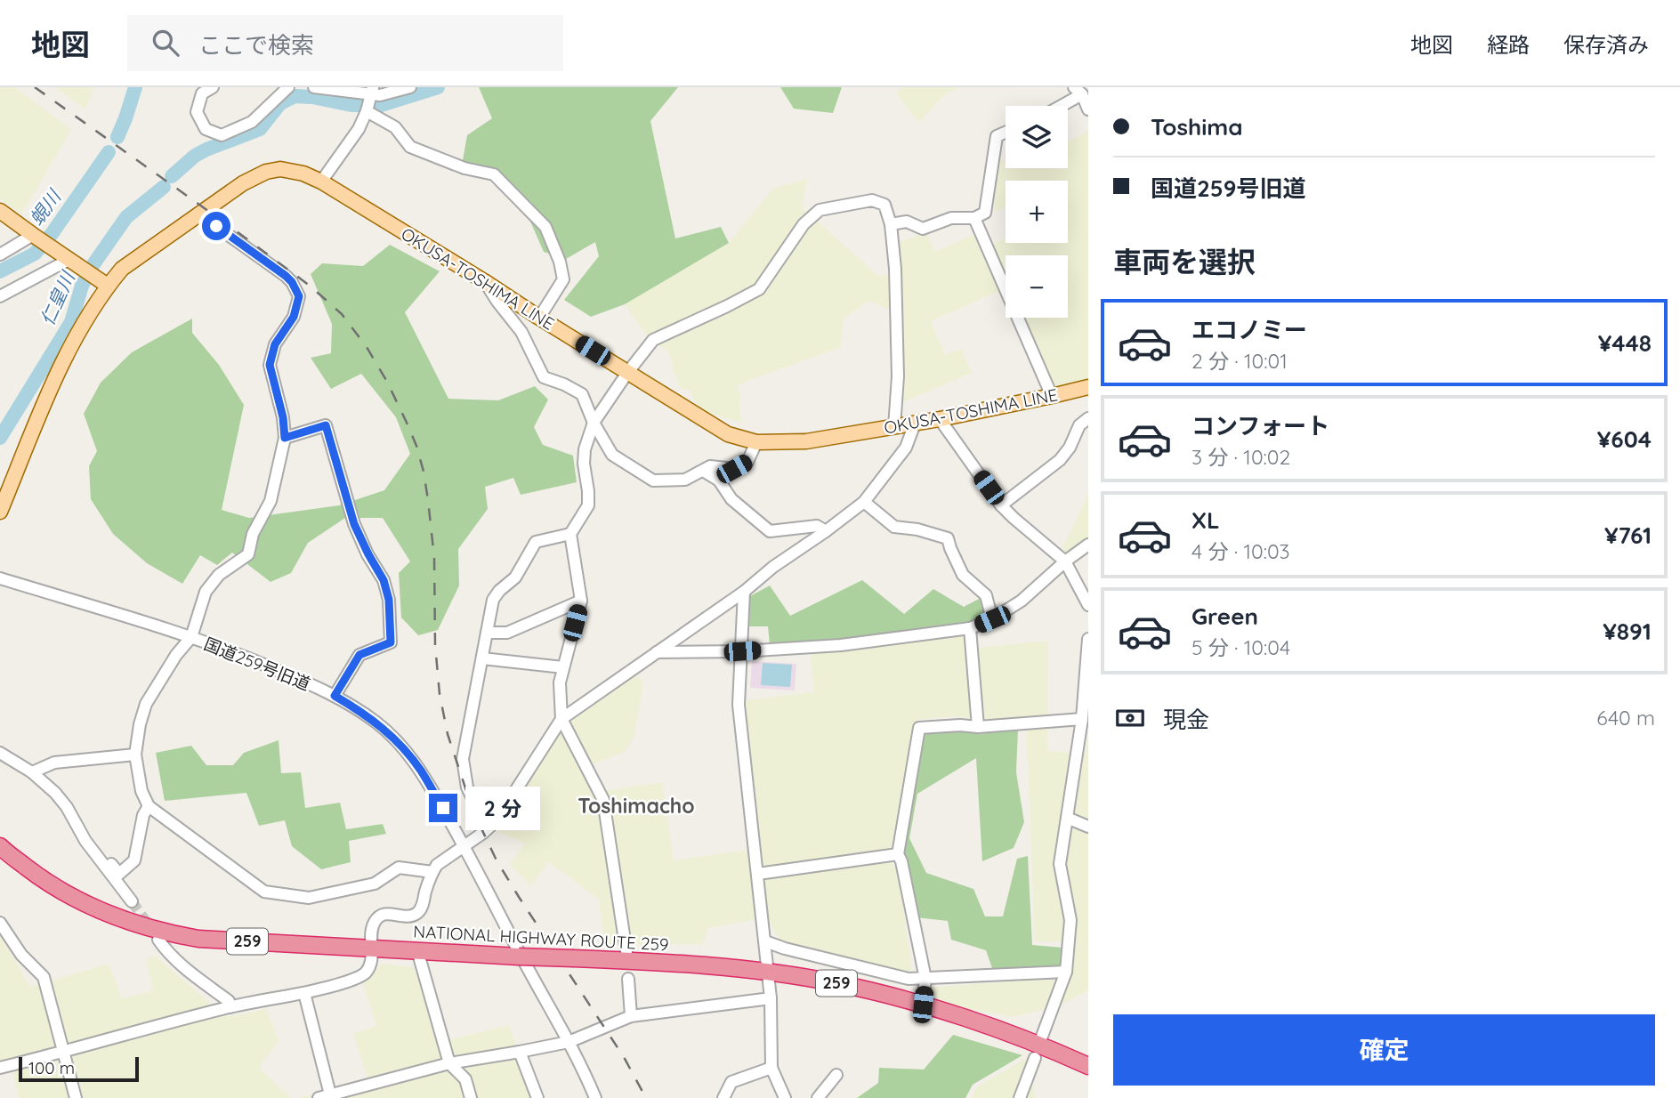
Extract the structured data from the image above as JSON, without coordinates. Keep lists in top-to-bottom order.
{
  "streets": {
    "highway": ["NATIONAL HIGHWAY ROUTE 259", "259"],
    "main road": ["OKUSA-TOSHIMA LINE"],
    "street": ["国道259号旧道"]
  },
  "districts": ["Toshimacho"],
  "water": ["蜆川", "仁皇川"],
  "scale_bar": "100 m",
  "page": {
    "header": "地図",
    "search": "ここで検索",
    "nav": ["地図", "経路", "保存済み"],
    "banner": ["Toshima", "国道259号旧道"],
    "map_buttons": ["+", "−"],
    "heading": "車両を選択",
    "list": [
      {
        "name": "エコノミー",
        "note": "2 分 · 10:01",
        "value": "¥448"
      },
      {
        "name": "コンフォート",
        "note": "3 分 · 10:02",
        "value": "¥604"
      },
      {
        "name": "XL",
        "note": "4 分 · 10:03",
        "value": "¥761"
      },
      {
        "name": "Green",
        "note": "5 分 · 10:04",
        "value": "¥891"
      }
    ],
    "pay": ["現金", "640 m"],
    "bubble": "2 分",
    "buttons": "確定",
    "scale": "100 m"
  }
}
